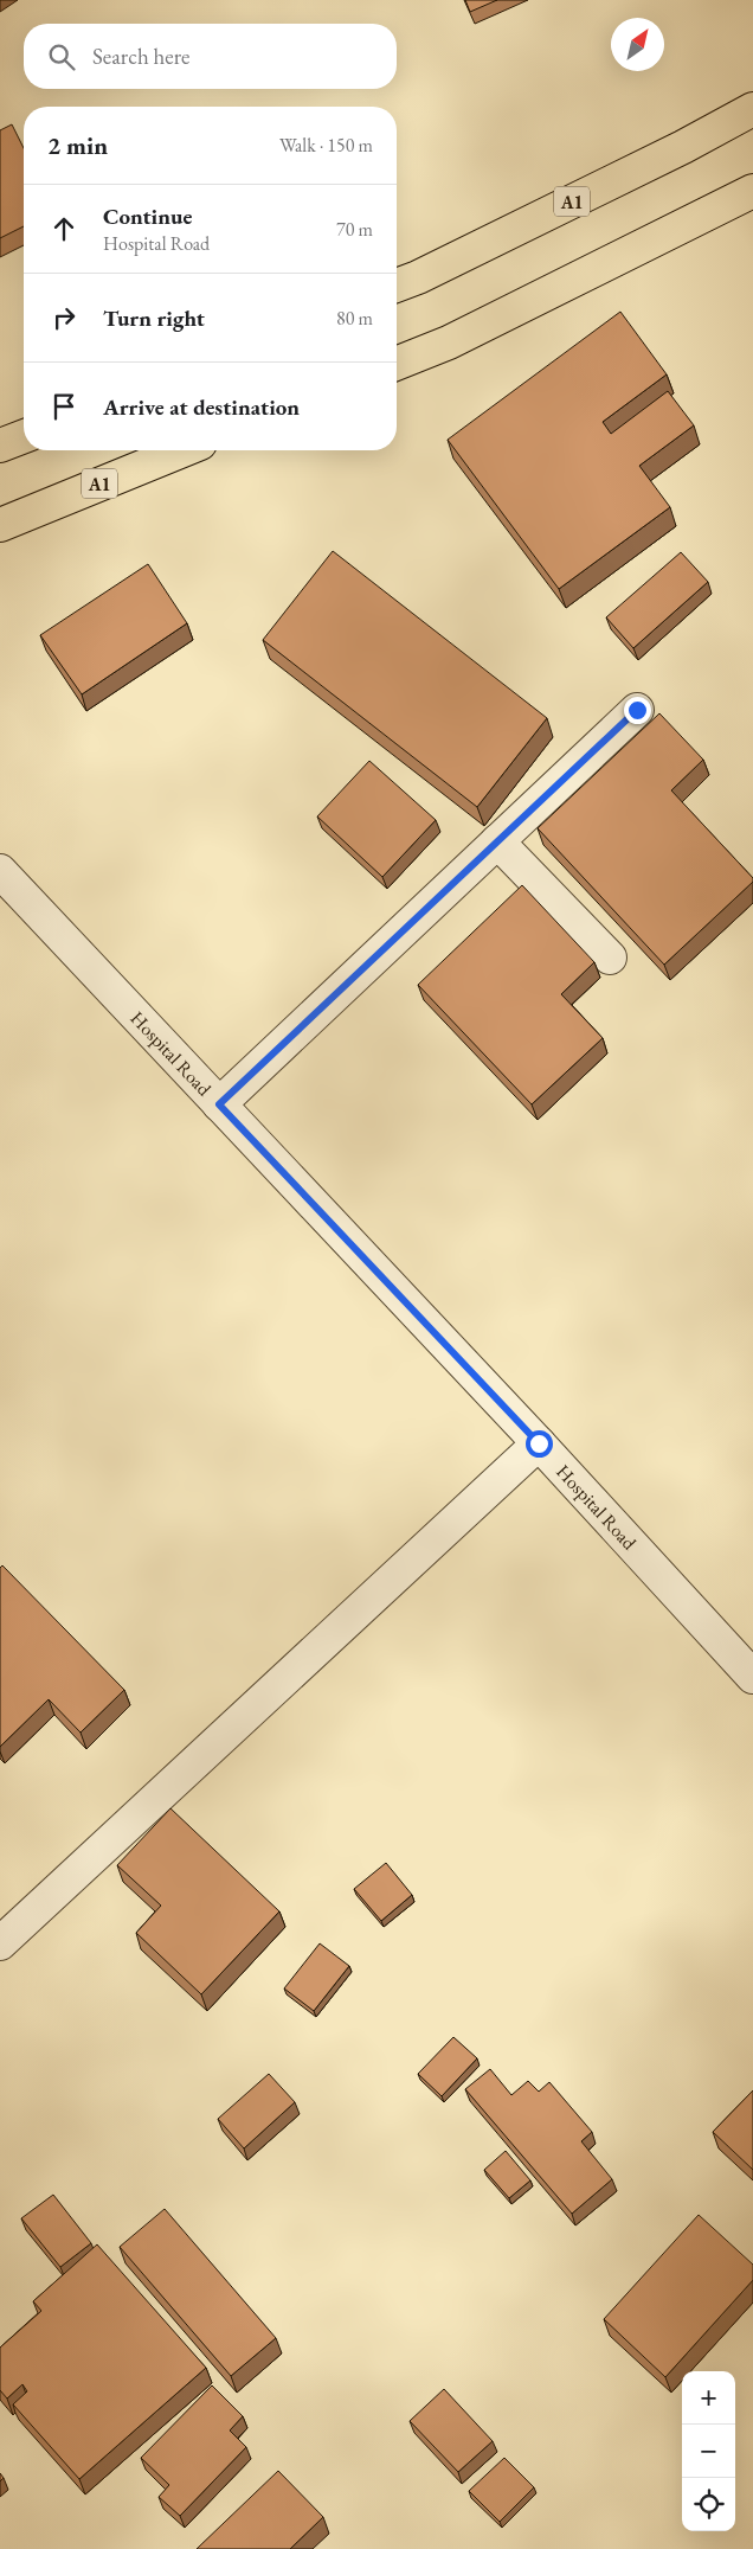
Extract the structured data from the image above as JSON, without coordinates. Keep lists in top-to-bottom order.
{
  "streets": {
    "highway": ["A1"],
    "street": ["Hospital Road"]
  },
  "north": "top right",
  "page": {
    "search": "Search here",
    "heading": ["2 min", "Walk · 150 m"],
    "list": [
      ["Continue", "Hospital Road", "70 m"],
      ["Turn right", "80 m"],
      "Arrive at destination"
    ],
    "map_buttons": ["+", "−"]
  }
}
